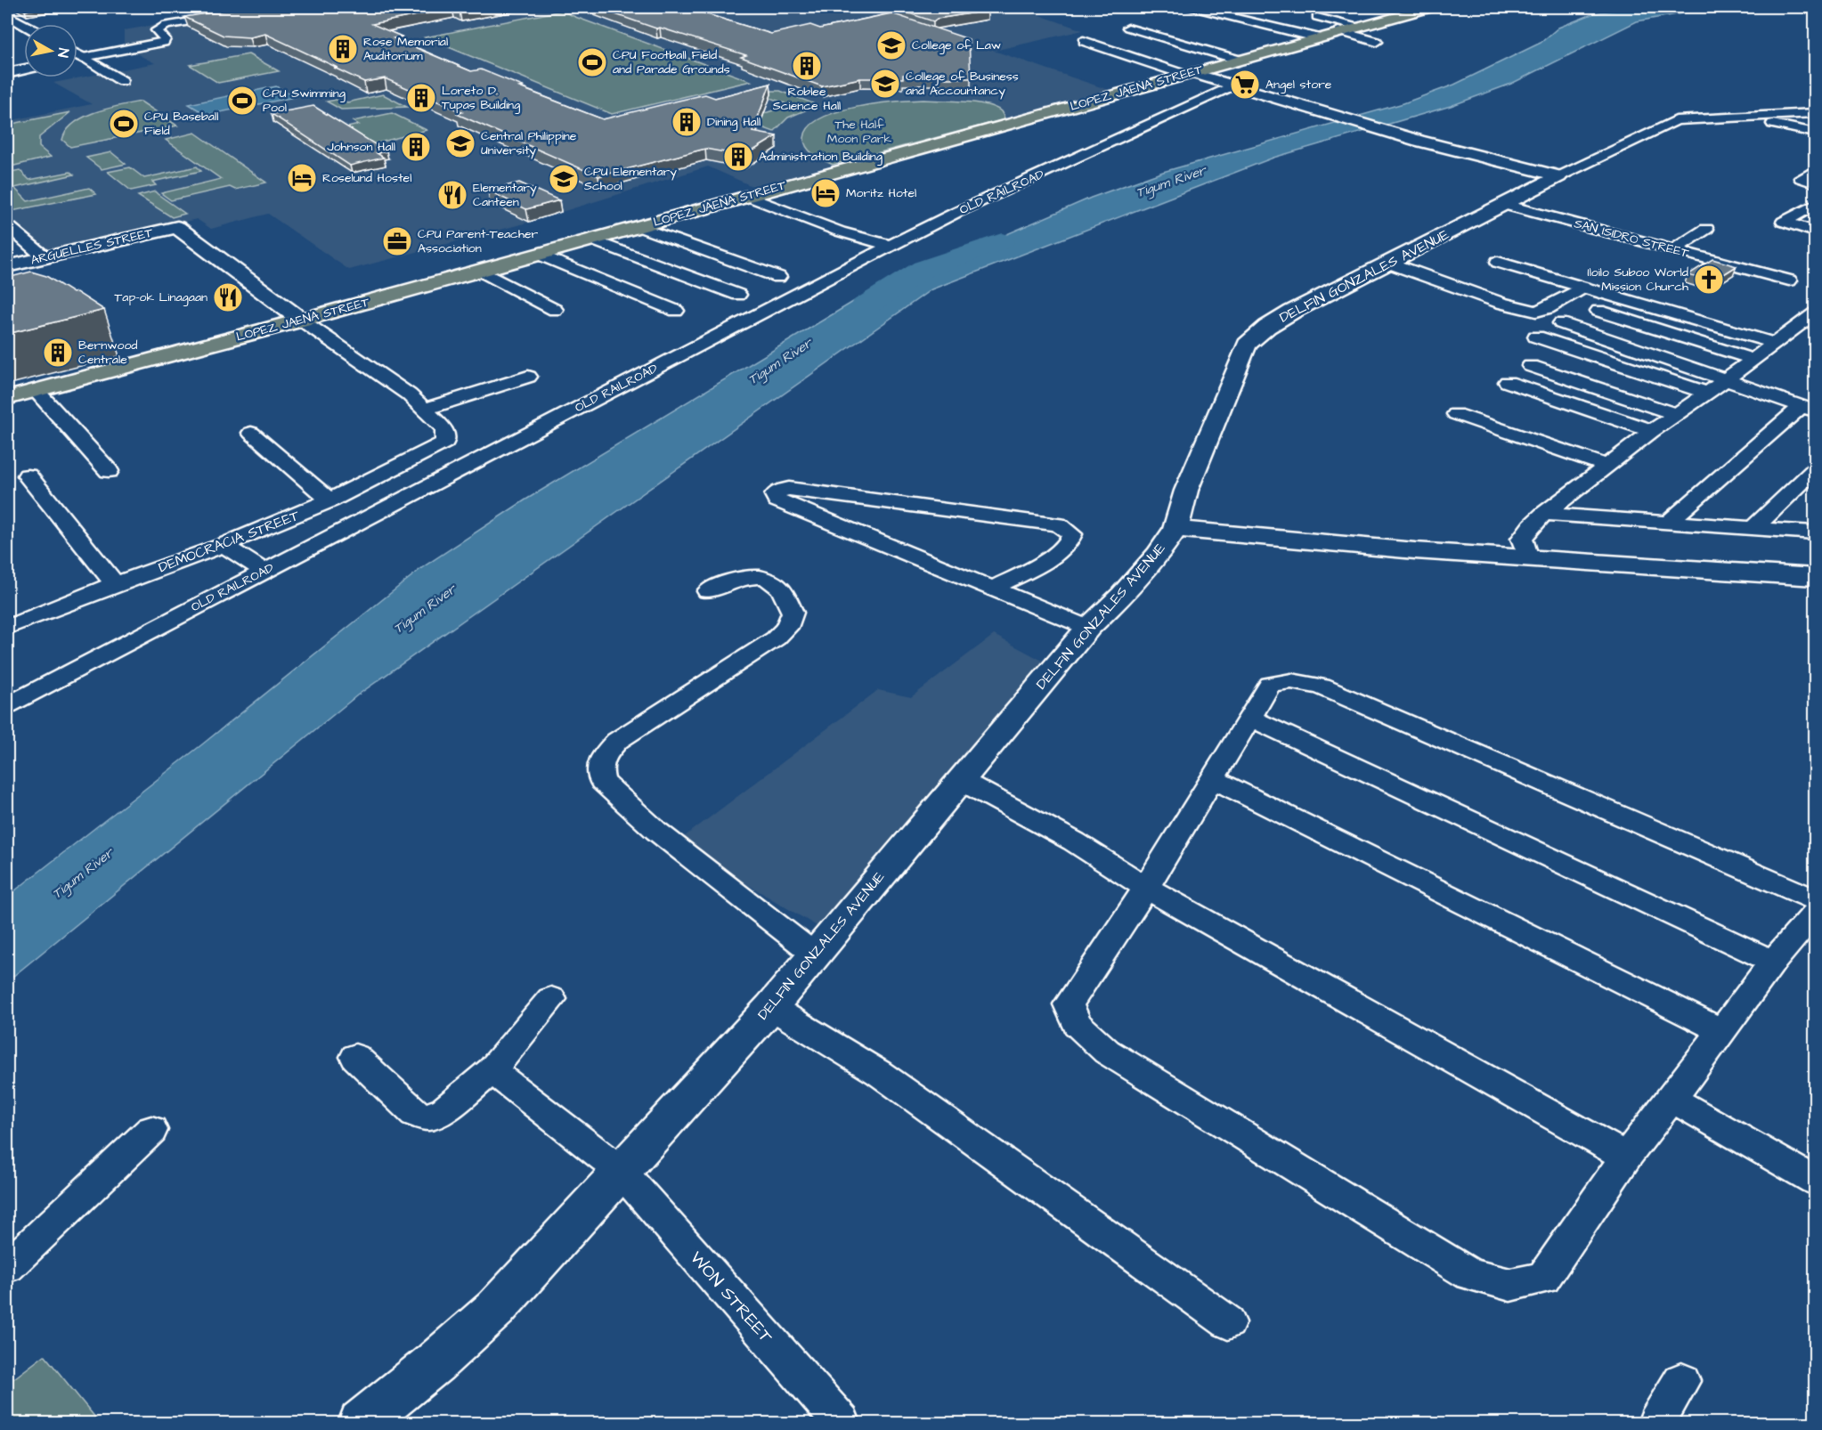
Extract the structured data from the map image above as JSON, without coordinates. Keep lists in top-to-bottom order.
{
  "streets": {
    "main road": ["LOPEZ JAENA STREET"],
    "street": [
      "OLD RAILROAD",
      "SAN ISIDRO STREET",
      "ARGUELLES STREET",
      "DELFIN GONZALES AVENUE",
      "DEMOCRACIA STREET",
      "WON STREET"
    ]
  },
  "crossings": [
    ["LOPEZ JAENA STREET", "ARGUELLES STREET"],
    ["SAN ISIDRO STREET", "DELFIN GONZALES AVENUE"],
    ["DELFIN GONZALES AVENUE", "WON STREET"]
  ],
  "water": ["Tigum River"],
  "parks": ["The Half Moon Park"],
  "places": {
    "school or university": [
      "College of Law",
      "College of Business and Accountancy",
      "Central Philippine University",
      "CPU Elementary School"
    ],
    "building": [
      "Rose Memorial Auditorium",
      "Roblee Science Hall",
      "Loreto D. Tupas Building",
      "Dining Hall",
      "Johnson Hall",
      "Administration Building",
      "Bernwood Centrale"
    ],
    "sports": ["CPU Football Field and Parade Grounds", "CPU Swimming Pool", "CPU Baseball Field"],
    "supermarket": ["Angel store"],
    "hotel": ["Roselund Hostel", "Moritz Hotel"],
    "restaurant": ["Elementary Canteen", "Tap-ok Linagaan"],
    "office": ["CPU Parent-Teacher Association"],
    "church": ["Iloilo Suboo World Mission Church"]
  },
  "north": "right"
}
